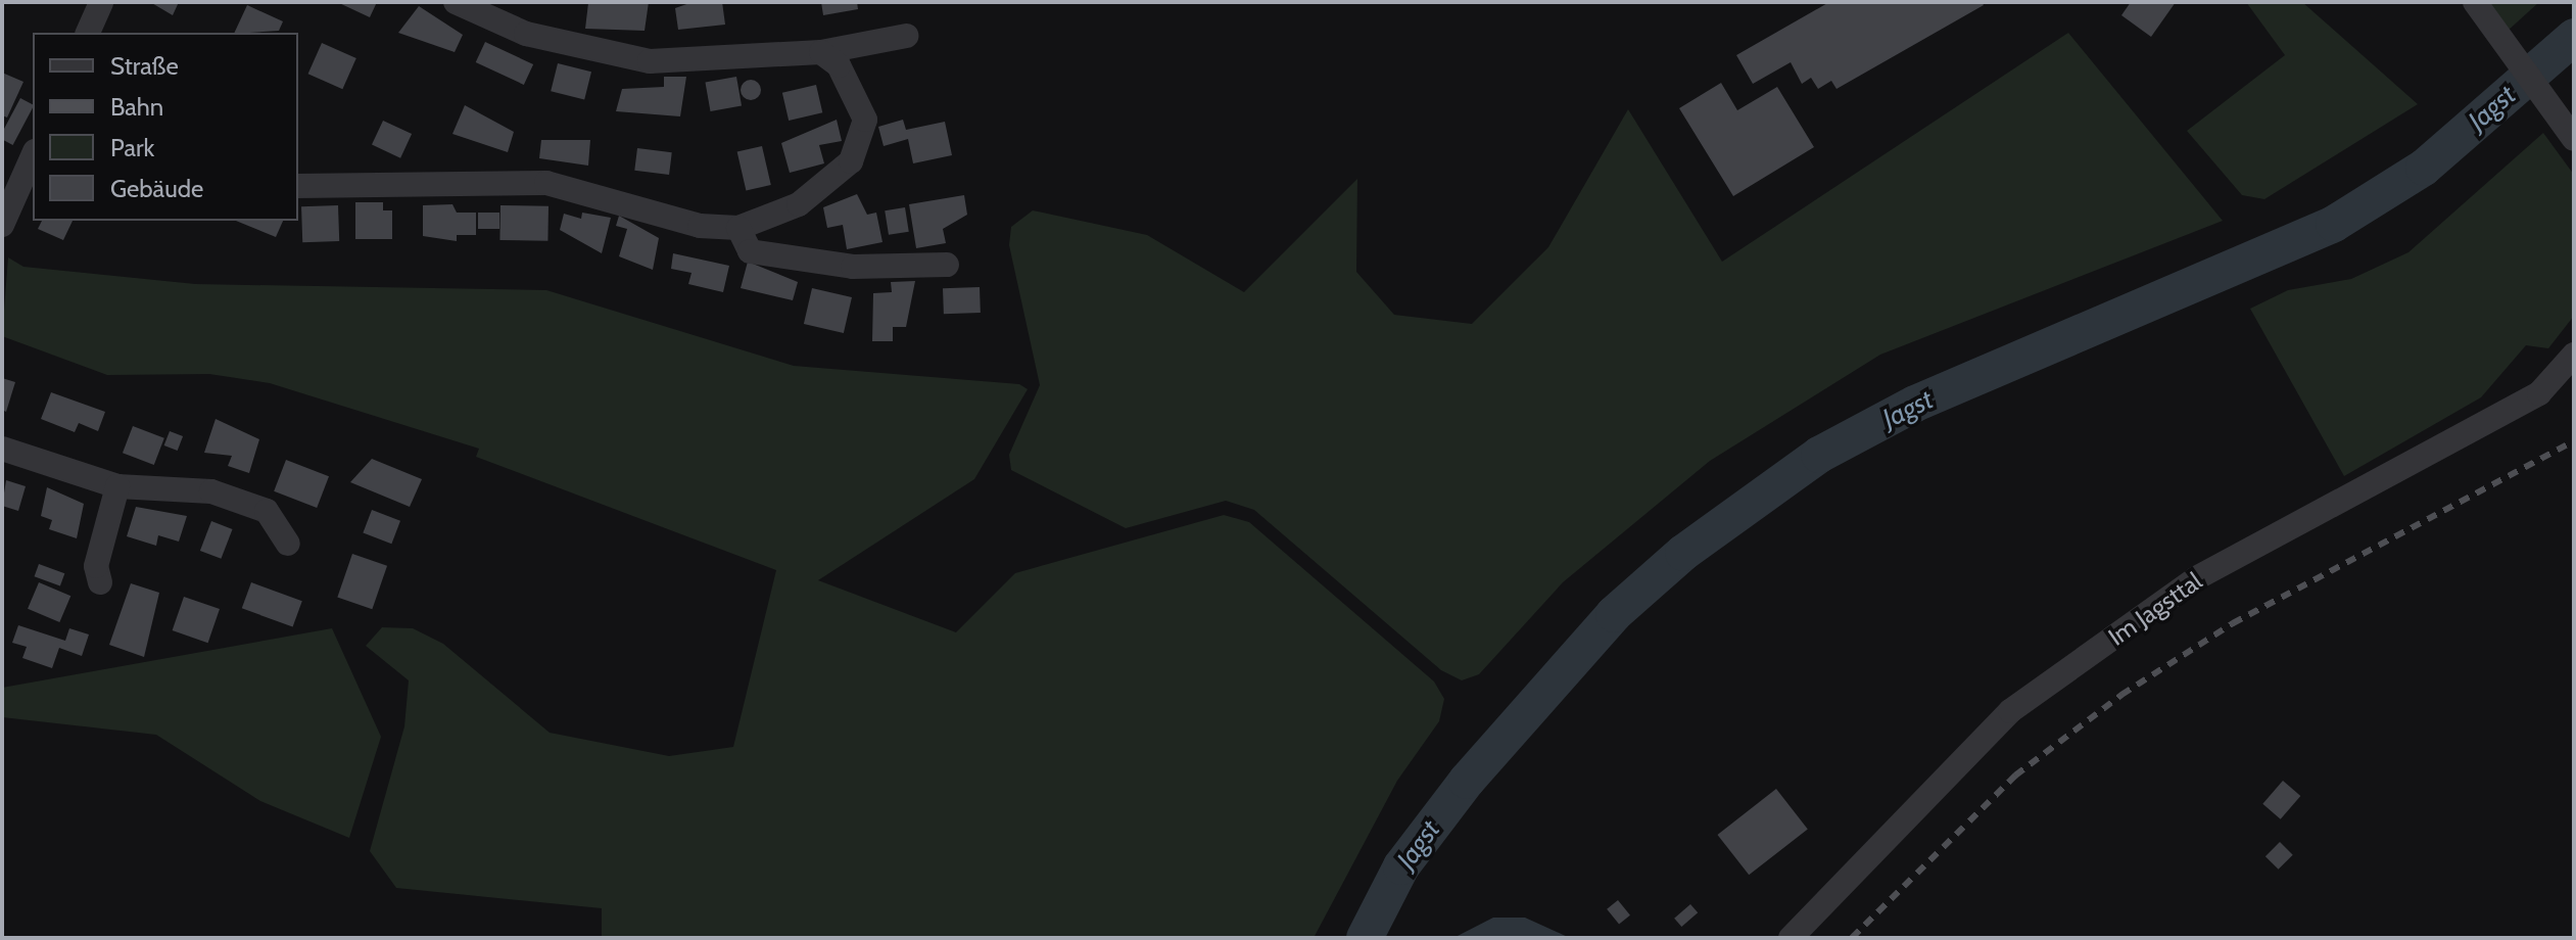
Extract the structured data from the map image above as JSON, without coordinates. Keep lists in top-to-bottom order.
{
  "streets": {
    "street": ["Im Jagsttal"]
  },
  "water": ["Jagst"],
  "legend": [
    "Straße",
    "Bahn",
    "Park",
    "Gebäude"
  ]
}
